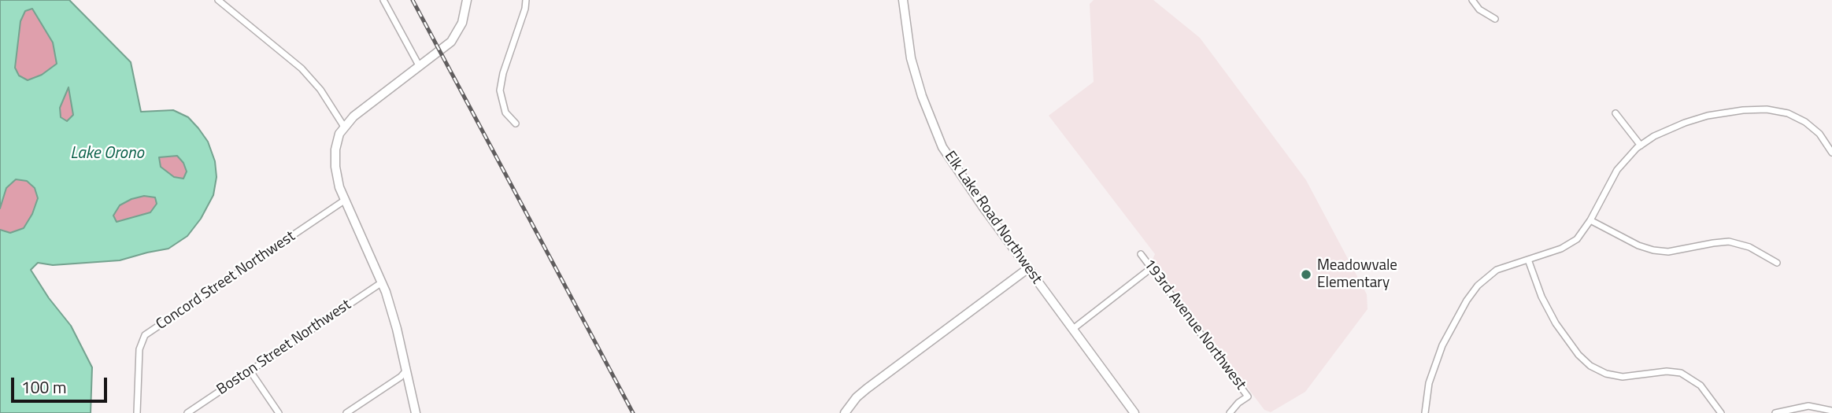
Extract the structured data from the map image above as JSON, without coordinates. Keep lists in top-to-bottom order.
{
  "streets": {
    "street": [
      "Elk Lake Road Northwest",
      "Concord Street Northwest",
      "193rd Avenue Northwest",
      "Boston Street Northwest"
    ]
  },
  "water": ["Lake Orono"],
  "places": ["Meadowvale Elementary"],
  "scale_bar": "100 m"
}
